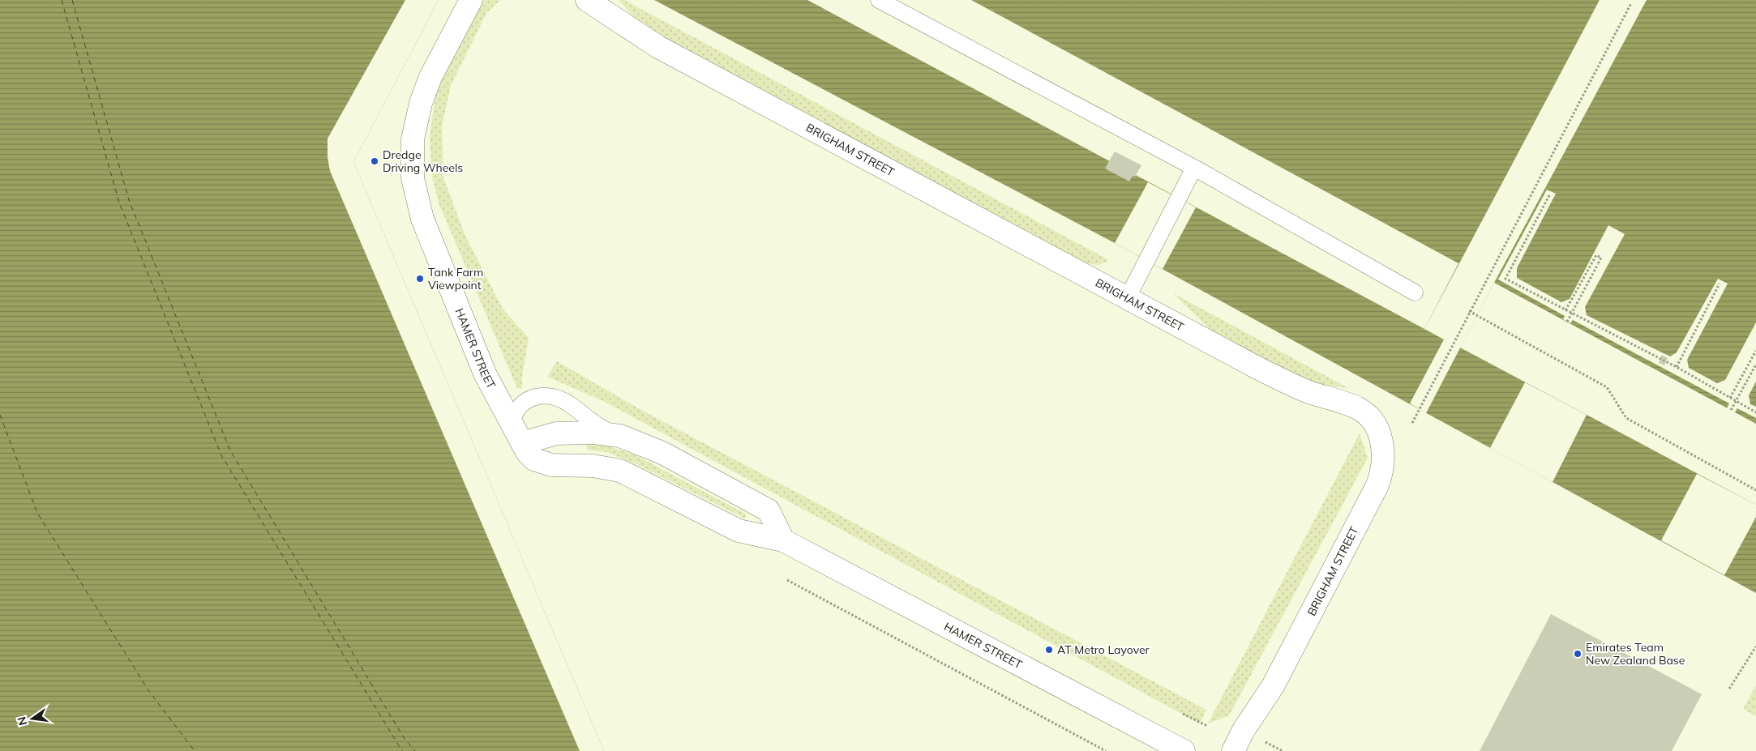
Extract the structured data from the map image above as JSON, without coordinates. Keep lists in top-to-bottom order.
{
  "streets": {
    "street": ["BRIGHAM STREET", "HAMER STREET"]
  },
  "places": [
    "Dredge Driving Wheels",
    "Tank Farm Viewpoint",
    "AT Metro Layover",
    "Emirates Team New Zealand Base"
  ],
  "north": "left"
}
